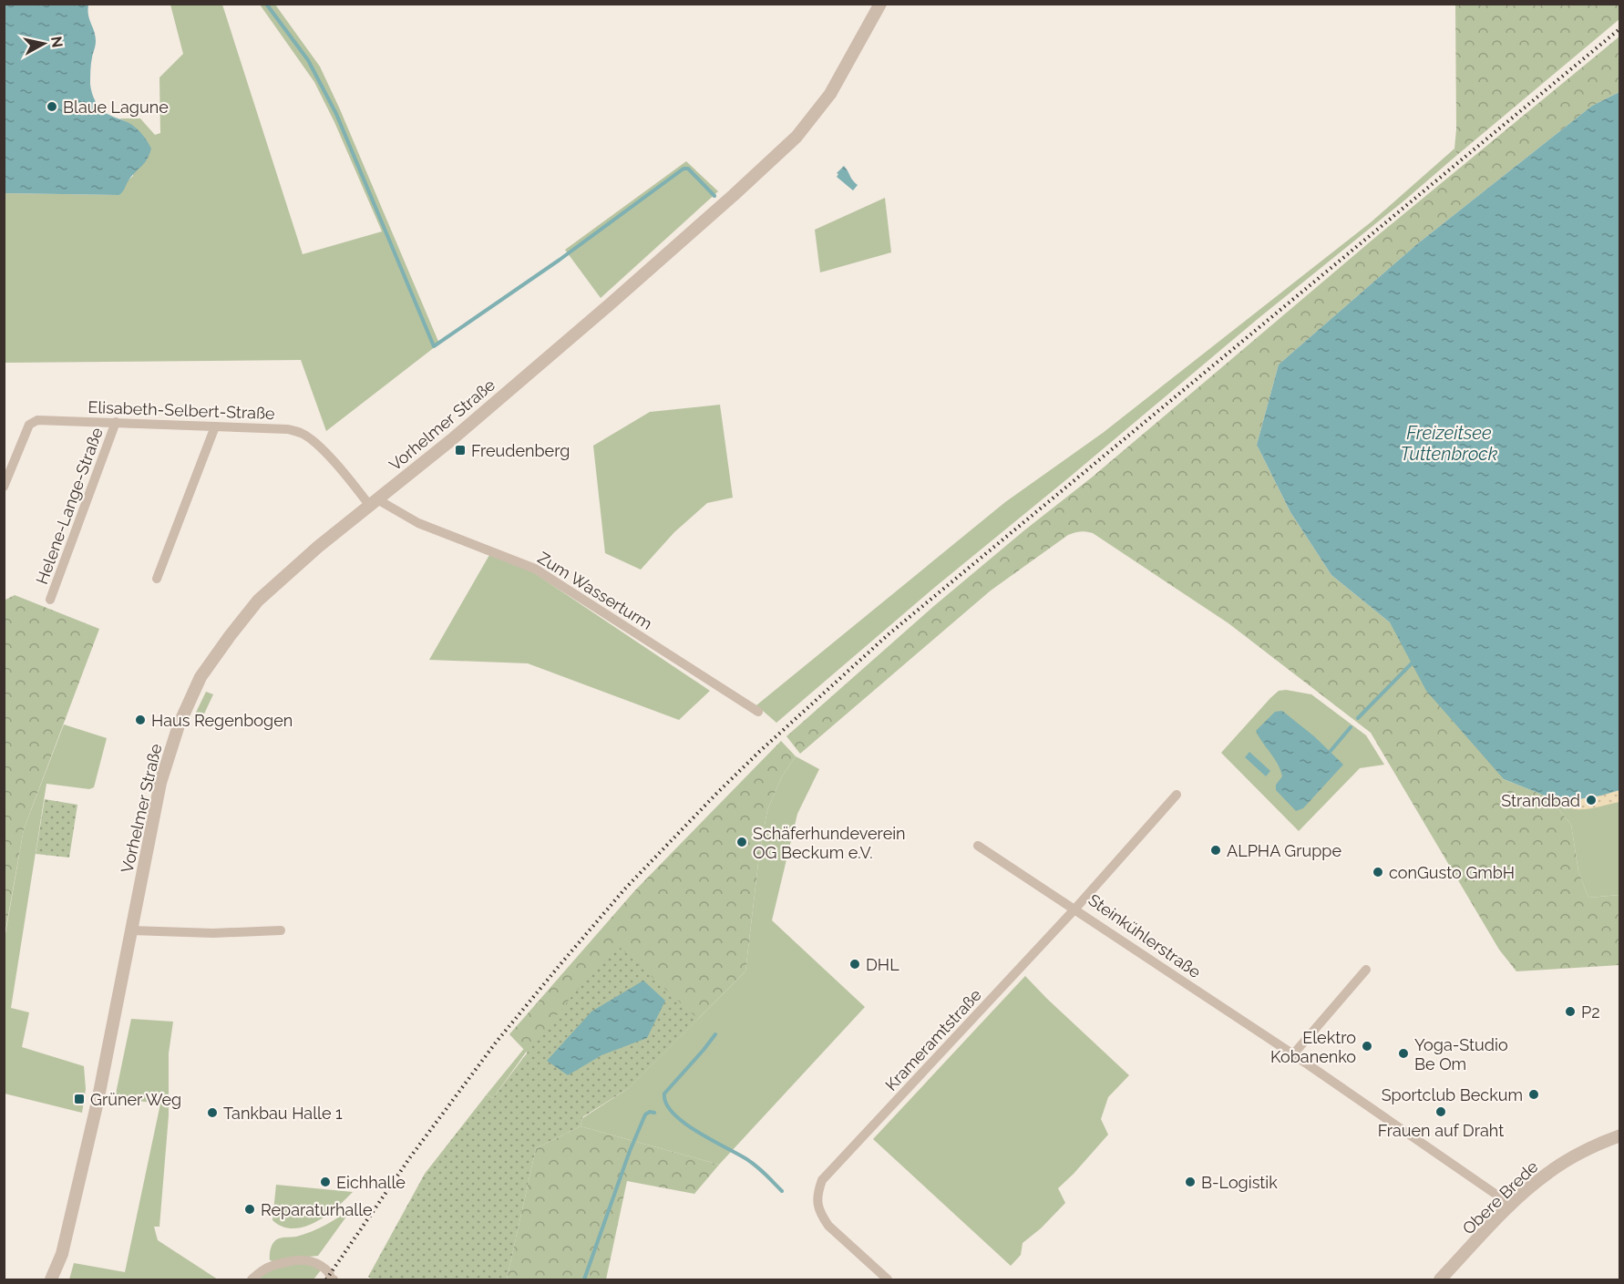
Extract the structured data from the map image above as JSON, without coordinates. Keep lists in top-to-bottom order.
{
  "streets": {
    "street": [
      "Elisabeth-Selbert-Straße",
      "Vorhelmer Straße",
      "Helene-Lange-Straße",
      "Zum Wasserturm",
      "Steinkühlerstraße",
      "Krameramtstraße",
      "Obere Brede"
    ]
  },
  "crossings": [
    ["Elisabeth-Selbert-Straße", "Vorhelmer Straße"],
    ["Elisabeth-Selbert-Straße", "Helene-Lange-Straße"],
    ["Elisabeth-Selbert-Straße", "Zum Wasserturm"],
    ["Vorhelmer Straße", "Zum Wasserturm"],
    ["Steinkühlerstraße", "Krameramtstraße"],
    ["Steinkühlerstraße", "Obere Brede"]
  ],
  "water": ["Freizeitsee Tuttenbrock"],
  "places": {
    "other": [
      "Blaue Lagune",
      "Haus Regenbogen",
      "Strandbad",
      "Schäferhundeverein OG Beckum e.V.",
      "ALPHA Gruppe",
      "conGusto GmbH",
      "DHL",
      "P2",
      "Elektro Kobanenko",
      "Yoga-Studio Be Om",
      "Sportclub Beckum",
      "Frauen auf Draht",
      "Tankbau Halle 1",
      "Eichhalle",
      "B-Logistik",
      "Reparaturhalle"
    ],
    "transit": ["Freudenberg", "Grüner Weg"]
  },
  "north": "right"
}
